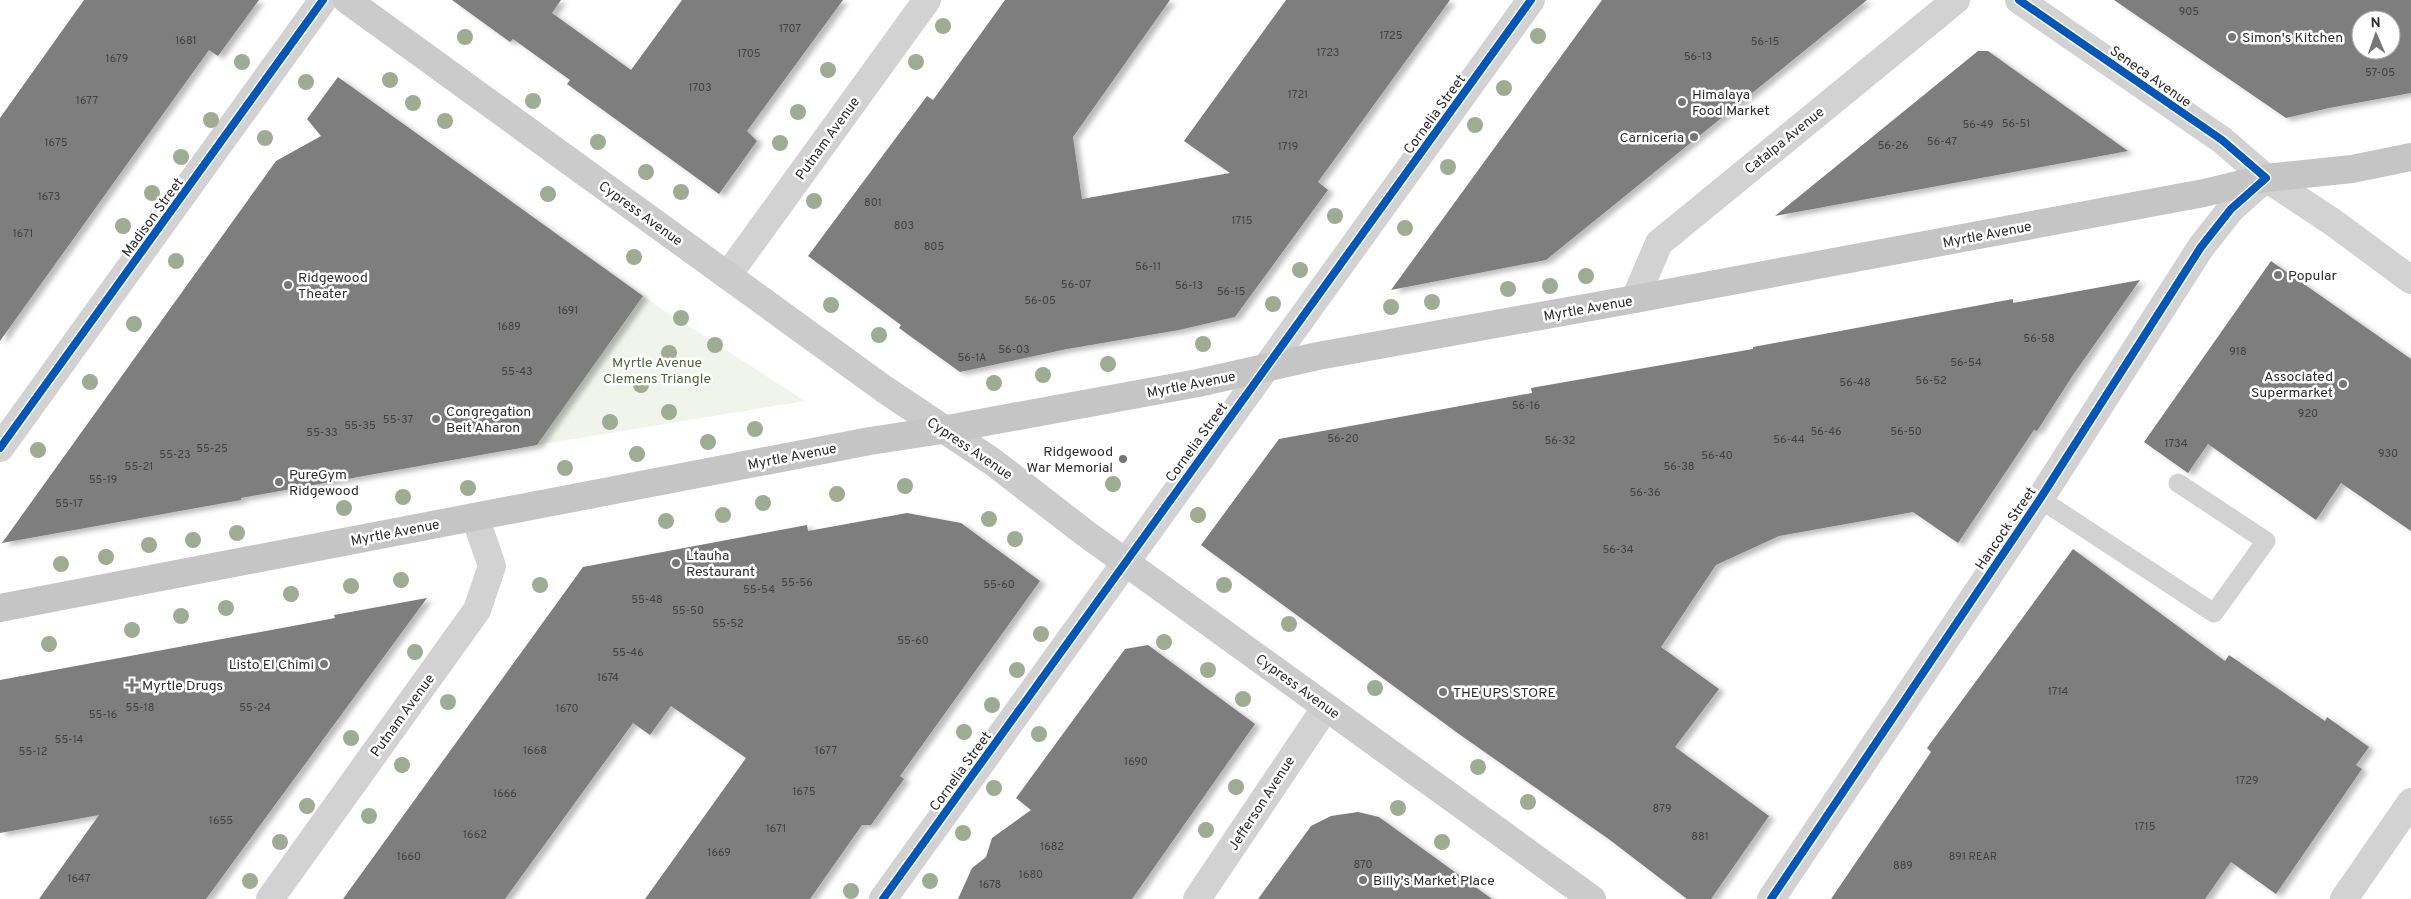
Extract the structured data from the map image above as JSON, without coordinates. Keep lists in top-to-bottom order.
{
  "streets": {
    "main road": ["Cypress Avenue", "Myrtle Avenue"],
    "street": [
      "Seneca Avenue",
      "Cornelia Street",
      "Putnam Avenue",
      "Catalpa Avenue",
      "Madison Street",
      "Hancock Street",
      "Jefferson Avenue"
    ]
  },
  "crossings": [
    ["Seneca Avenue", "Myrtle Avenue"],
    ["Seneca Avenue", "Hancock Street"],
    ["Cornelia Street", "Cypress Avenue"],
    ["Cornelia Street", "Myrtle Avenue"],
    ["Putnam Avenue", "Cypress Avenue"],
    ["Putnam Avenue", "Myrtle Avenue"],
    ["Catalpa Avenue", "Myrtle Avenue"],
    ["Cypress Avenue", "Myrtle Avenue"],
    ["Cypress Avenue", "Jefferson Avenue"],
    ["Myrtle Avenue", "Hancock Street"]
  ],
  "parks": ["Myrtle Avenue Clemens Triangle"],
  "places": {
    "other": [
      "Simon's Kitchen",
      "Himalaya Food Market",
      "Carniceria",
      "Popular",
      "Ridgewood Theater",
      "Associated Supermarket",
      "Congregation Beit Aharon",
      "Ridgewood War Memorial",
      "PureGym Ridgewood",
      "Ltauha Restaurant",
      "Listo El Chimi",
      "THE UPS STORE",
      "Billy's Market Place"
    ],
    "health": ["Myrtle Drugs"]
  },
  "house_numbers": [
    "905",
    "1707",
    "1725",
    "1681",
    "56-15",
    "1723",
    "1705",
    "56-13",
    "1679",
    "57-05",
    "1703",
    "1721",
    "1677",
    "56-51",
    "56-49",
    "56-47",
    "1675",
    "56-26",
    "1719",
    "1673",
    "801",
    "1715",
    "803",
    "1671",
    "805",
    "56-11",
    "56-07",
    "56-13",
    "56-15",
    "56-05",
    "1691",
    "1689",
    "56-58",
    "56-03",
    "918",
    "56-1A",
    "56-54",
    "55-43",
    "56-52",
    "56-48",
    "56-16",
    "920",
    "55-37",
    "55-35",
    "56-46",
    "56-50",
    "55-33",
    "56-20",
    "56-44",
    "56-32",
    "1734",
    "55-25",
    "930",
    "55-23",
    "56-40",
    "55-21",
    "56-38",
    "55-19",
    "56-36",
    "55-17",
    "56-34",
    "55-56",
    "55-60",
    "55-54",
    "55-48",
    "55-50",
    "55-52",
    "55-60",
    "55-46",
    "1674",
    "1714",
    "55-18",
    "55-24",
    "1670",
    "55-16",
    "55-14",
    "1668",
    "1677",
    "55-12",
    "1690",
    "1729",
    "1675",
    "1666",
    "879",
    "1655",
    "1715",
    "1671",
    "1662",
    "881",
    "1682",
    "1669",
    "1660",
    "891 REAR",
    "870",
    "889",
    "1680",
    "1647",
    "1678"
  ],
  "north": "top"
}
